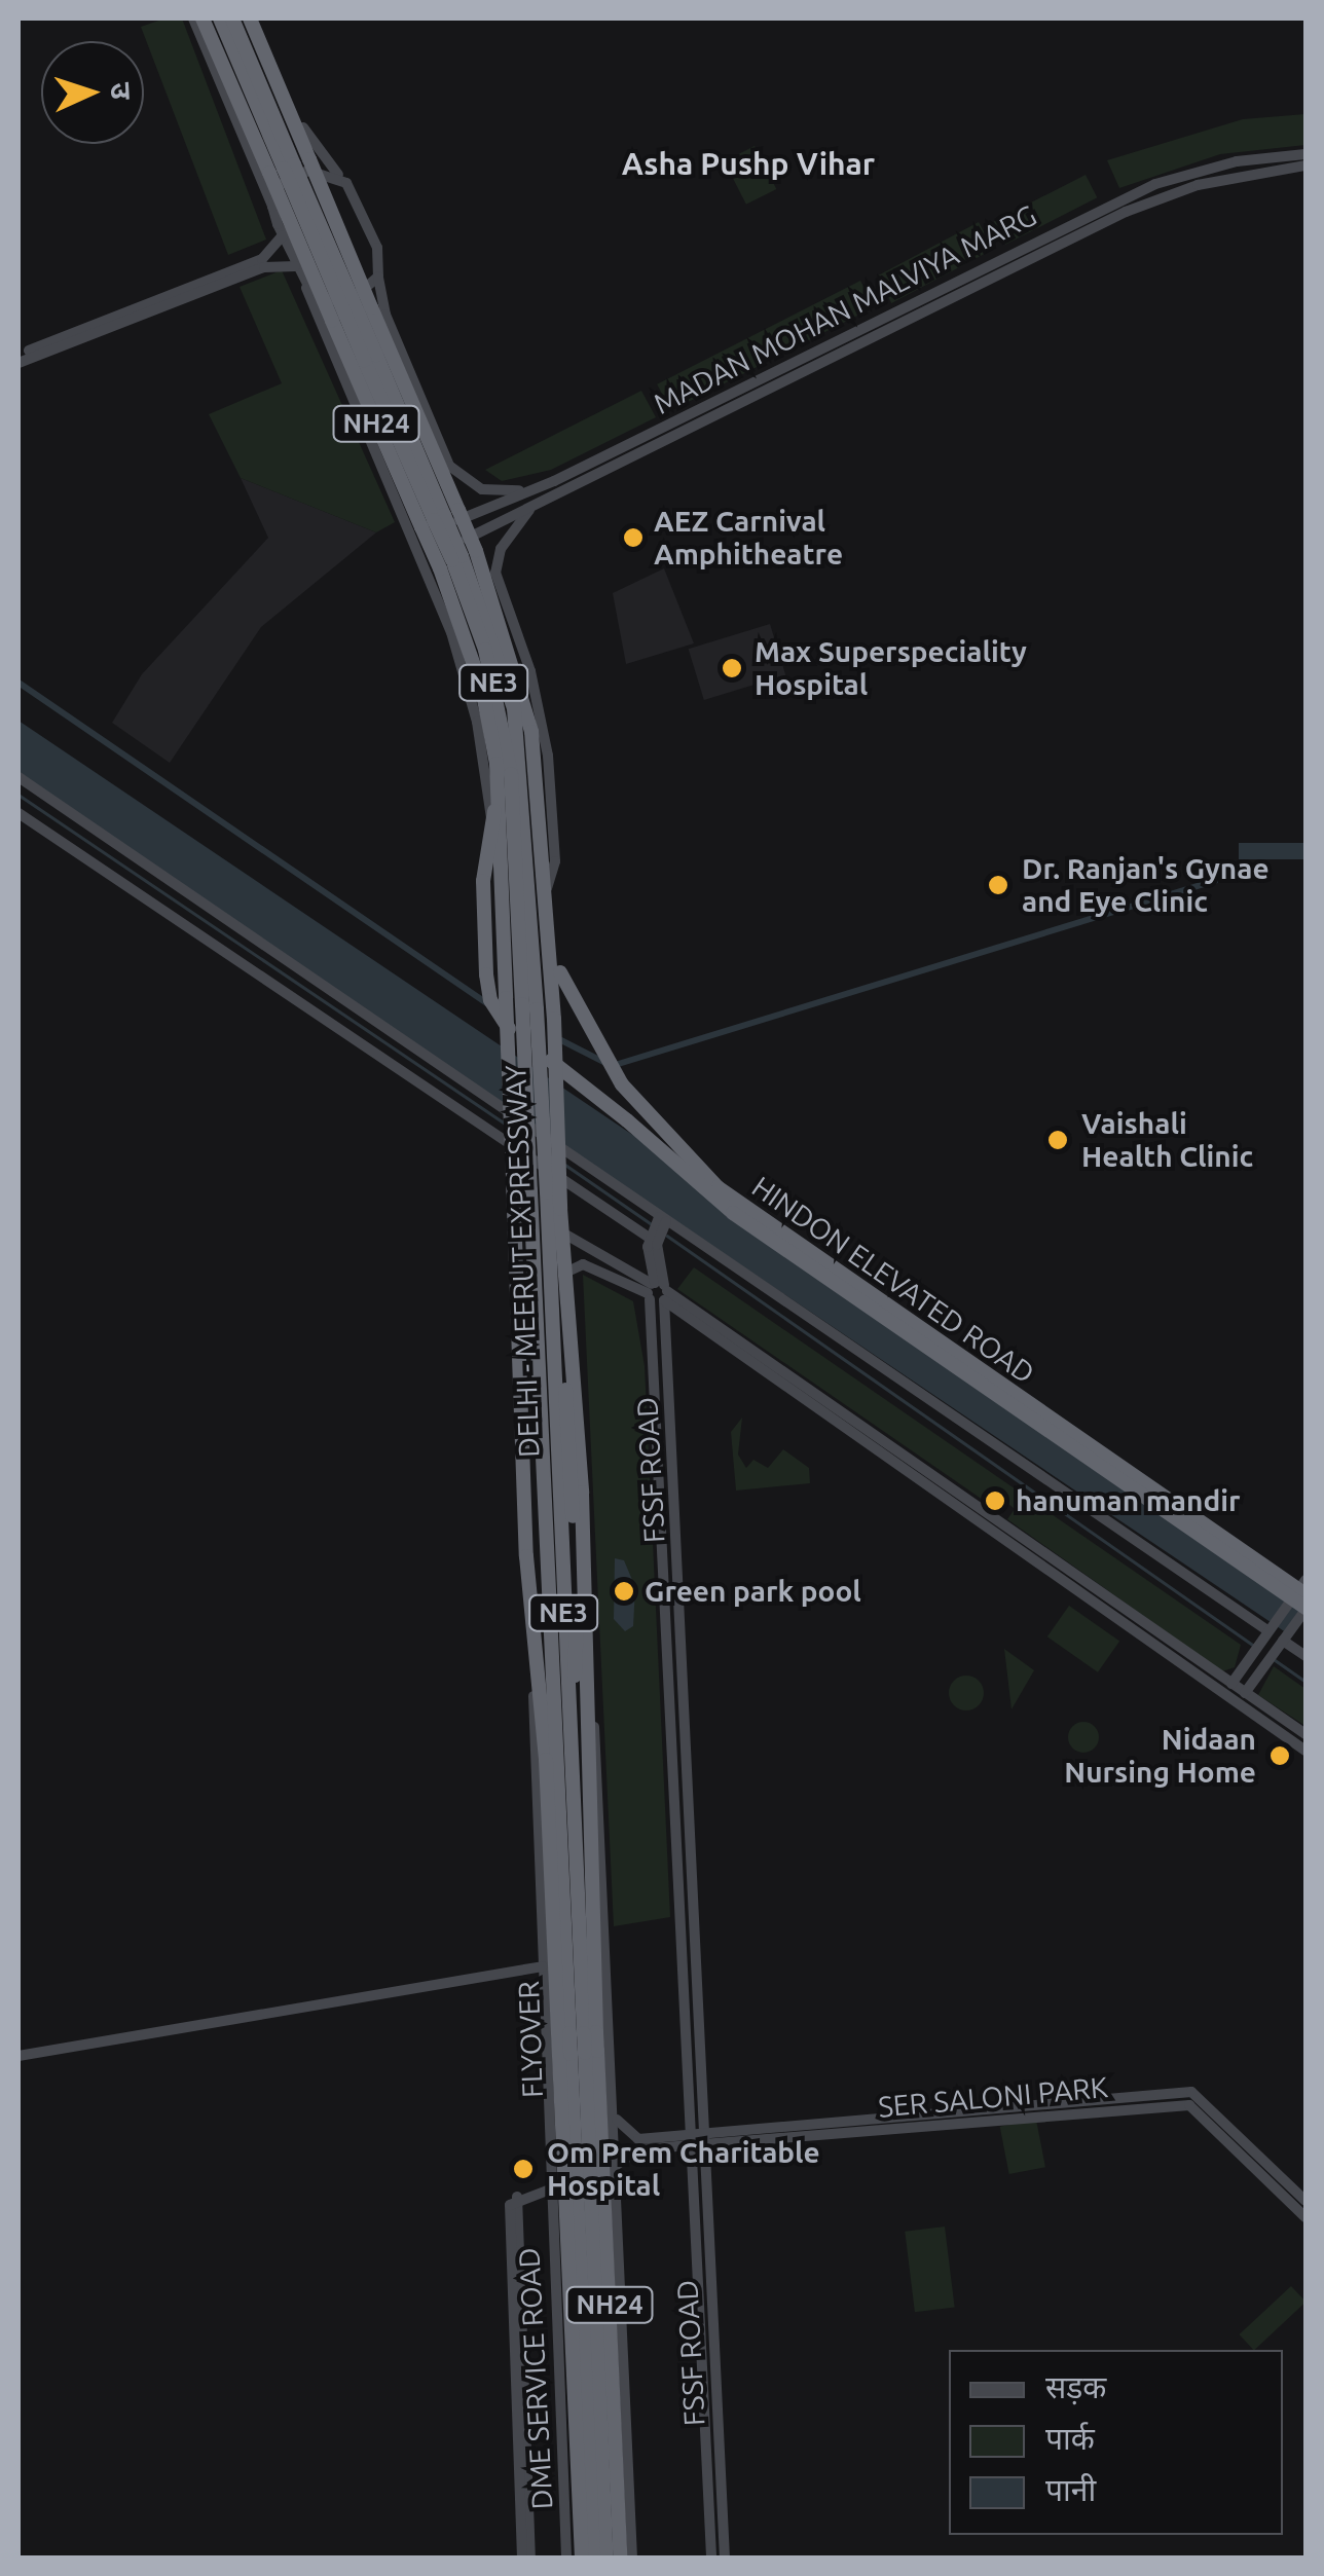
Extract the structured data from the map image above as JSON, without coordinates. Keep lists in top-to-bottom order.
{
  "streets": {
    "highway": [
      "NH24",
      "NE3",
      "DELHI - MEERUT EXPRESSWAY",
      "HINDON ELEVATED ROAD",
      "FLYOVER"
    ],
    "street": [
      "MADAN MOHAN MALVIYA MARG",
      "FSSF ROAD",
      "SER SALONI PARK",
      "DME SERVICE ROAD"
    ]
  },
  "crossings": [
    ["NH24", "DELHI - MEERUT EXPRESSWAY"],
    ["FSSF ROAD", "SER SALONI PARK"],
    ["FLYOVER", "DME SERVICE ROAD"]
  ],
  "districts": ["Asha Pushp Vihar"],
  "places": [
    "AEZ Carnival Amphitheatre",
    "Max Superspeciality Hospital",
    "Dr. Ranjan's Gynae and Eye Clinic",
    "Vaishali Health Clinic",
    "hanuman mandir",
    "Green park pool",
    "Nidaan Nursing Home",
    "Om Prem Charitable Hospital"
  ],
  "legend": ["सड़क", "पार्क", "पानी"],
  "north": "right"
}
